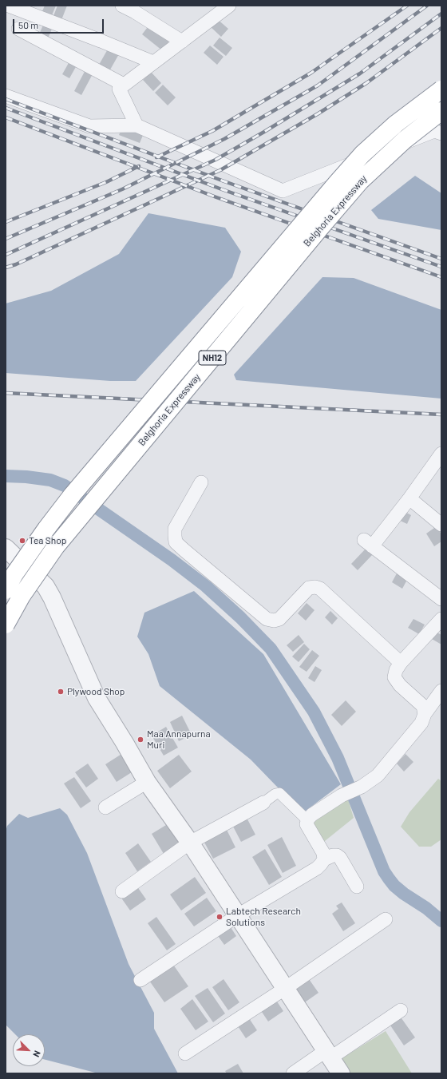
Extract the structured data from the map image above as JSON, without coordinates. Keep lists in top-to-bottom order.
{
  "streets": {
    "highway": ["Belghoria Expressway", "NH12"]
  },
  "places": [
    "Tea Shop",
    "Plywood Shop",
    "Maa Annapurna Muri",
    "Labtech Research Solutions"
  ],
  "scale_bar": "50 m",
  "north": "bottom right"
}
